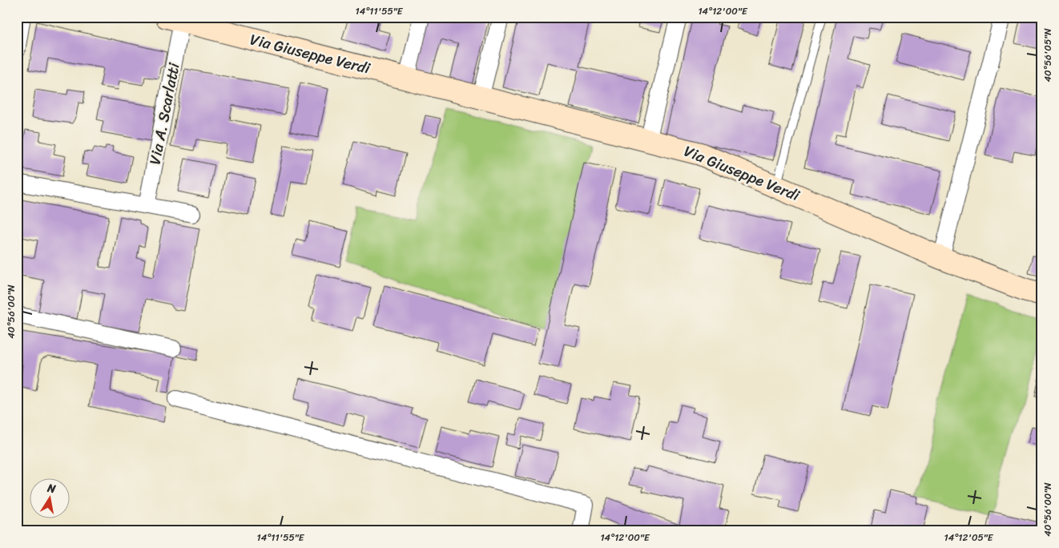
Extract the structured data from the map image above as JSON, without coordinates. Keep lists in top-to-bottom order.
{
  "streets": {
    "street": ["Via Giuseppe Verdi", "Via A. Scarlatti"]
  },
  "crossings": [
    ["Via Giuseppe Verdi", "Via A. Scarlatti"]
  ],
  "north": "top",
  "coordinates": [
    "14°11'55\"E",
    "14°12'00\"E",
    "40°56'05\"N",
    "40°56'00\"N",
    "14°12'05\"E"
  ]
}
